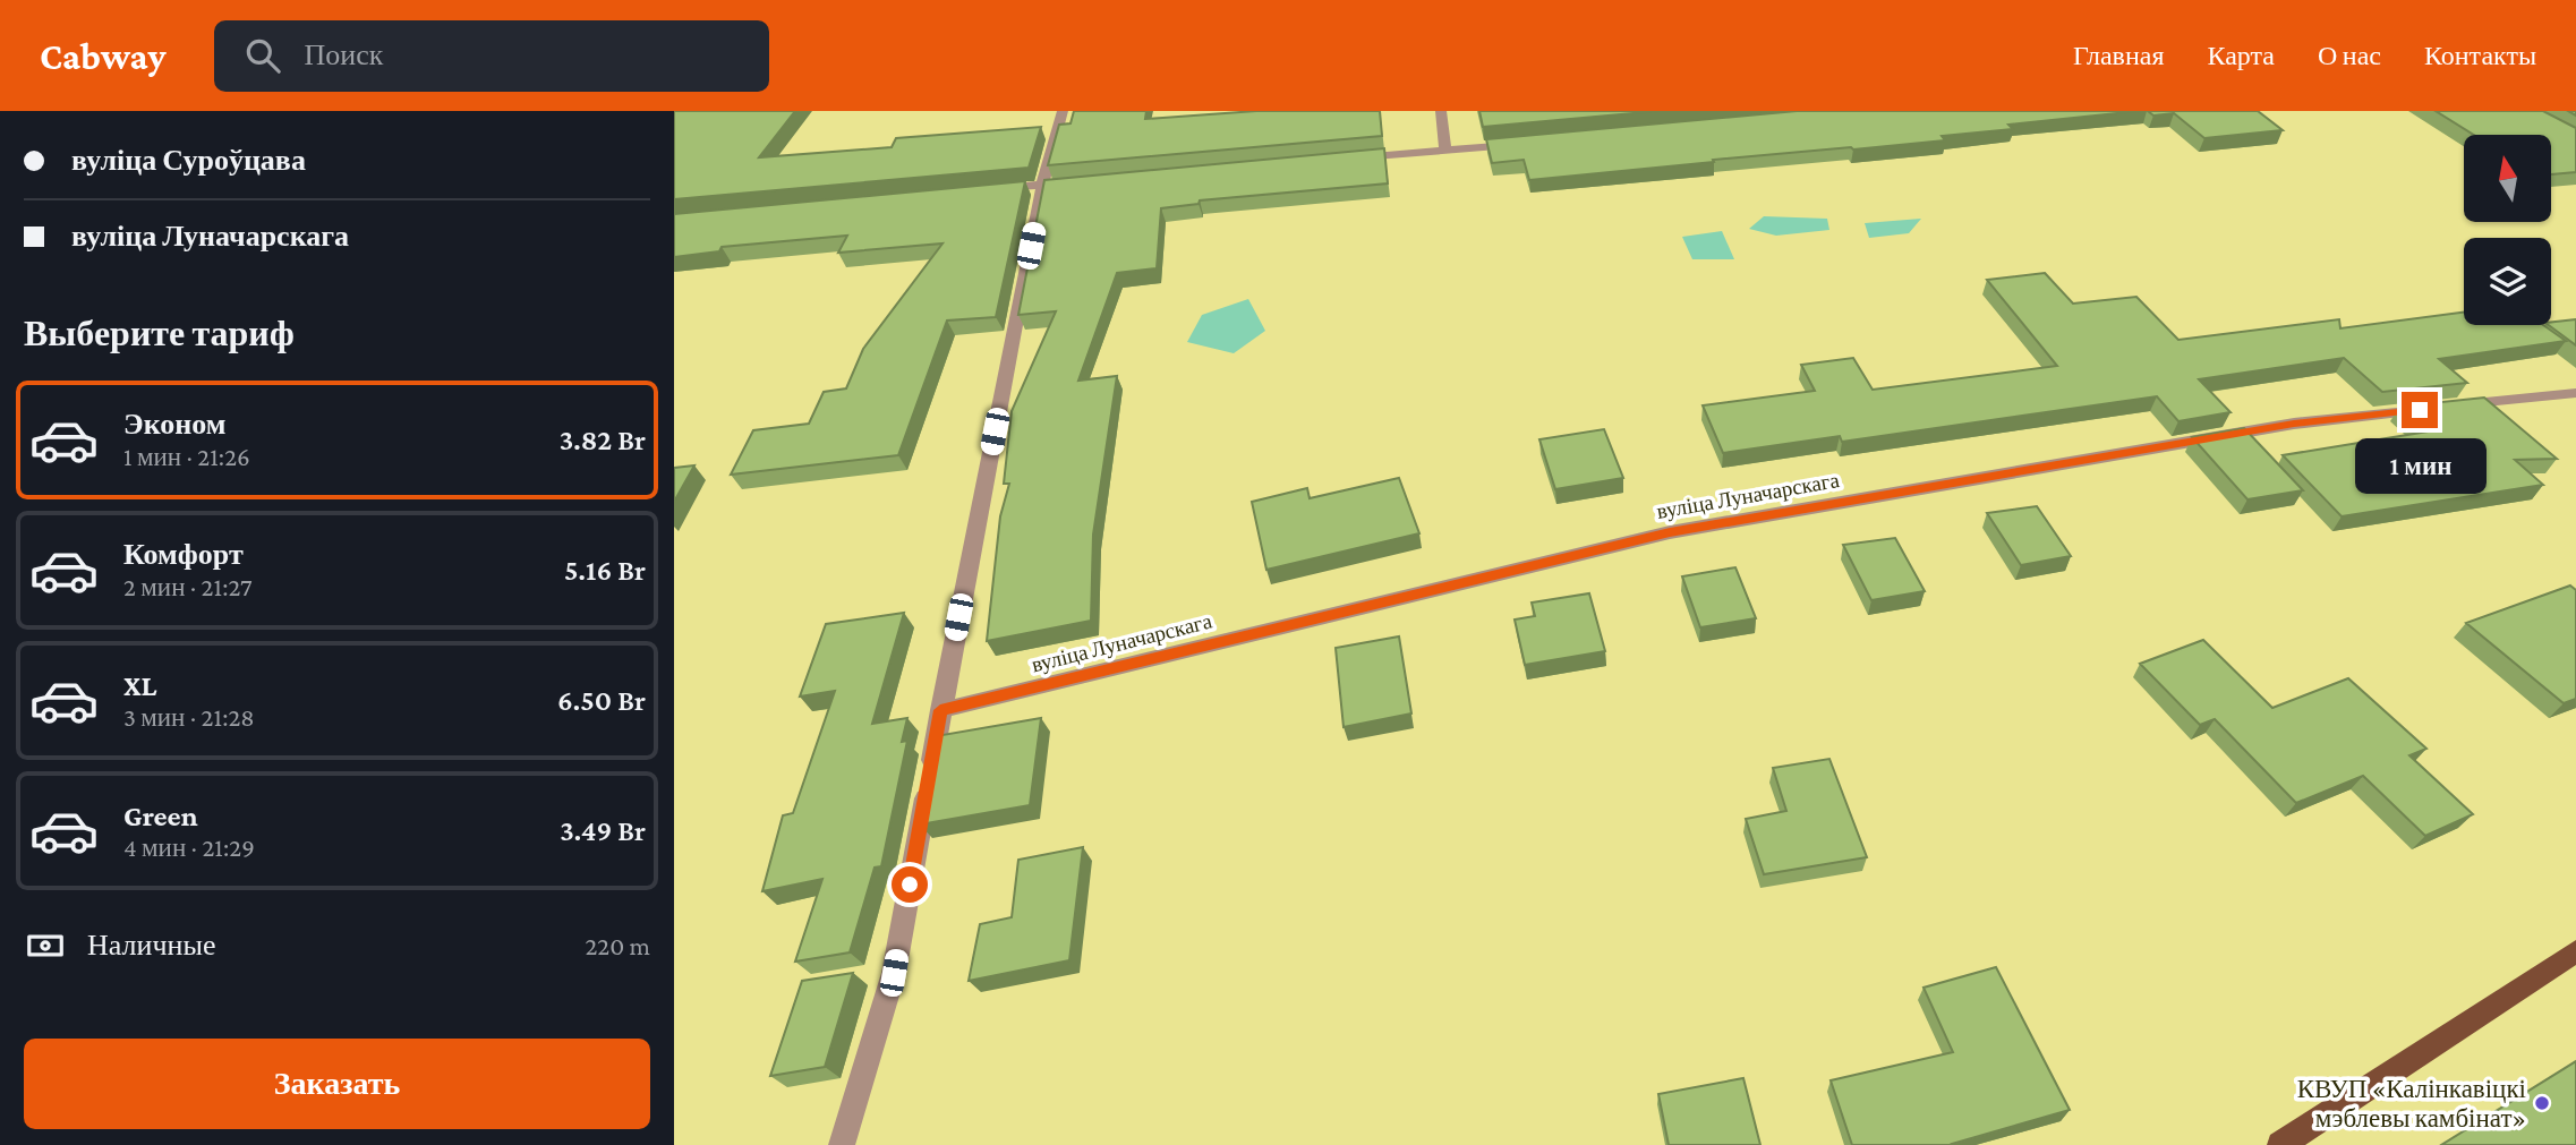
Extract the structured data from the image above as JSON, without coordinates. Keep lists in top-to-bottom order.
{
  "streets": {
    "street": ["вуліца Луначарскага"]
  },
  "places": ["КВУП «Калінкавіцкі мэблевы камбінат»"],
  "north": "top",
  "page": {
    "header": "Cabway",
    "search": "Поиск",
    "nav": [
      "Главная",
      "Карта",
      "О нас",
      "Контакты"
    ],
    "banner": ["вуліца Суроўцава", "вуліца Луначарскага"],
    "heading": "Выберите тариф",
    "list": [
      {
        "name": "Эконом",
        "note": "1 мин · 21:26",
        "value": "3.82 Br"
      },
      {
        "name": "Комфорт",
        "note": "2 мин · 21:27",
        "value": "5.16 Br"
      },
      {
        "name": "XL",
        "note": "3 мин · 21:28",
        "value": "6.50 Br"
      },
      {
        "name": "Green",
        "note": "4 мин · 21:29",
        "value": "3.49 Br"
      }
    ],
    "bubble": "1 мин",
    "pay": ["Наличные", "220 m"],
    "buttons": "Заказать"
  }
}
